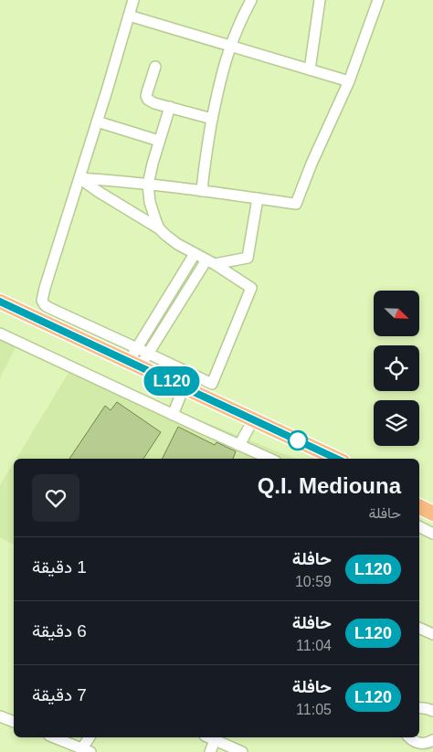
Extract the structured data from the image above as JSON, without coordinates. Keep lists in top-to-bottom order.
{
  "lines": ["bus line L120"],
  "north": "bottom right",
  "page": {
    "on_map": "L120",
    "heading": ["Q.I. Mediouna", "حافلة"],
    "list": [
      {
        "mark": "L120",
        "name": "حافلة",
        "note": "10:59",
        "value": "1 دقيقة"
      },
      {
        "mark": "L120",
        "name": "حافلة",
        "note": "11:04",
        "value": "6 دقيقة"
      },
      {
        "mark": "L120",
        "name": "حافلة",
        "note": "11:05",
        "value": "7 دقيقة"
      }
    ]
  }
}
